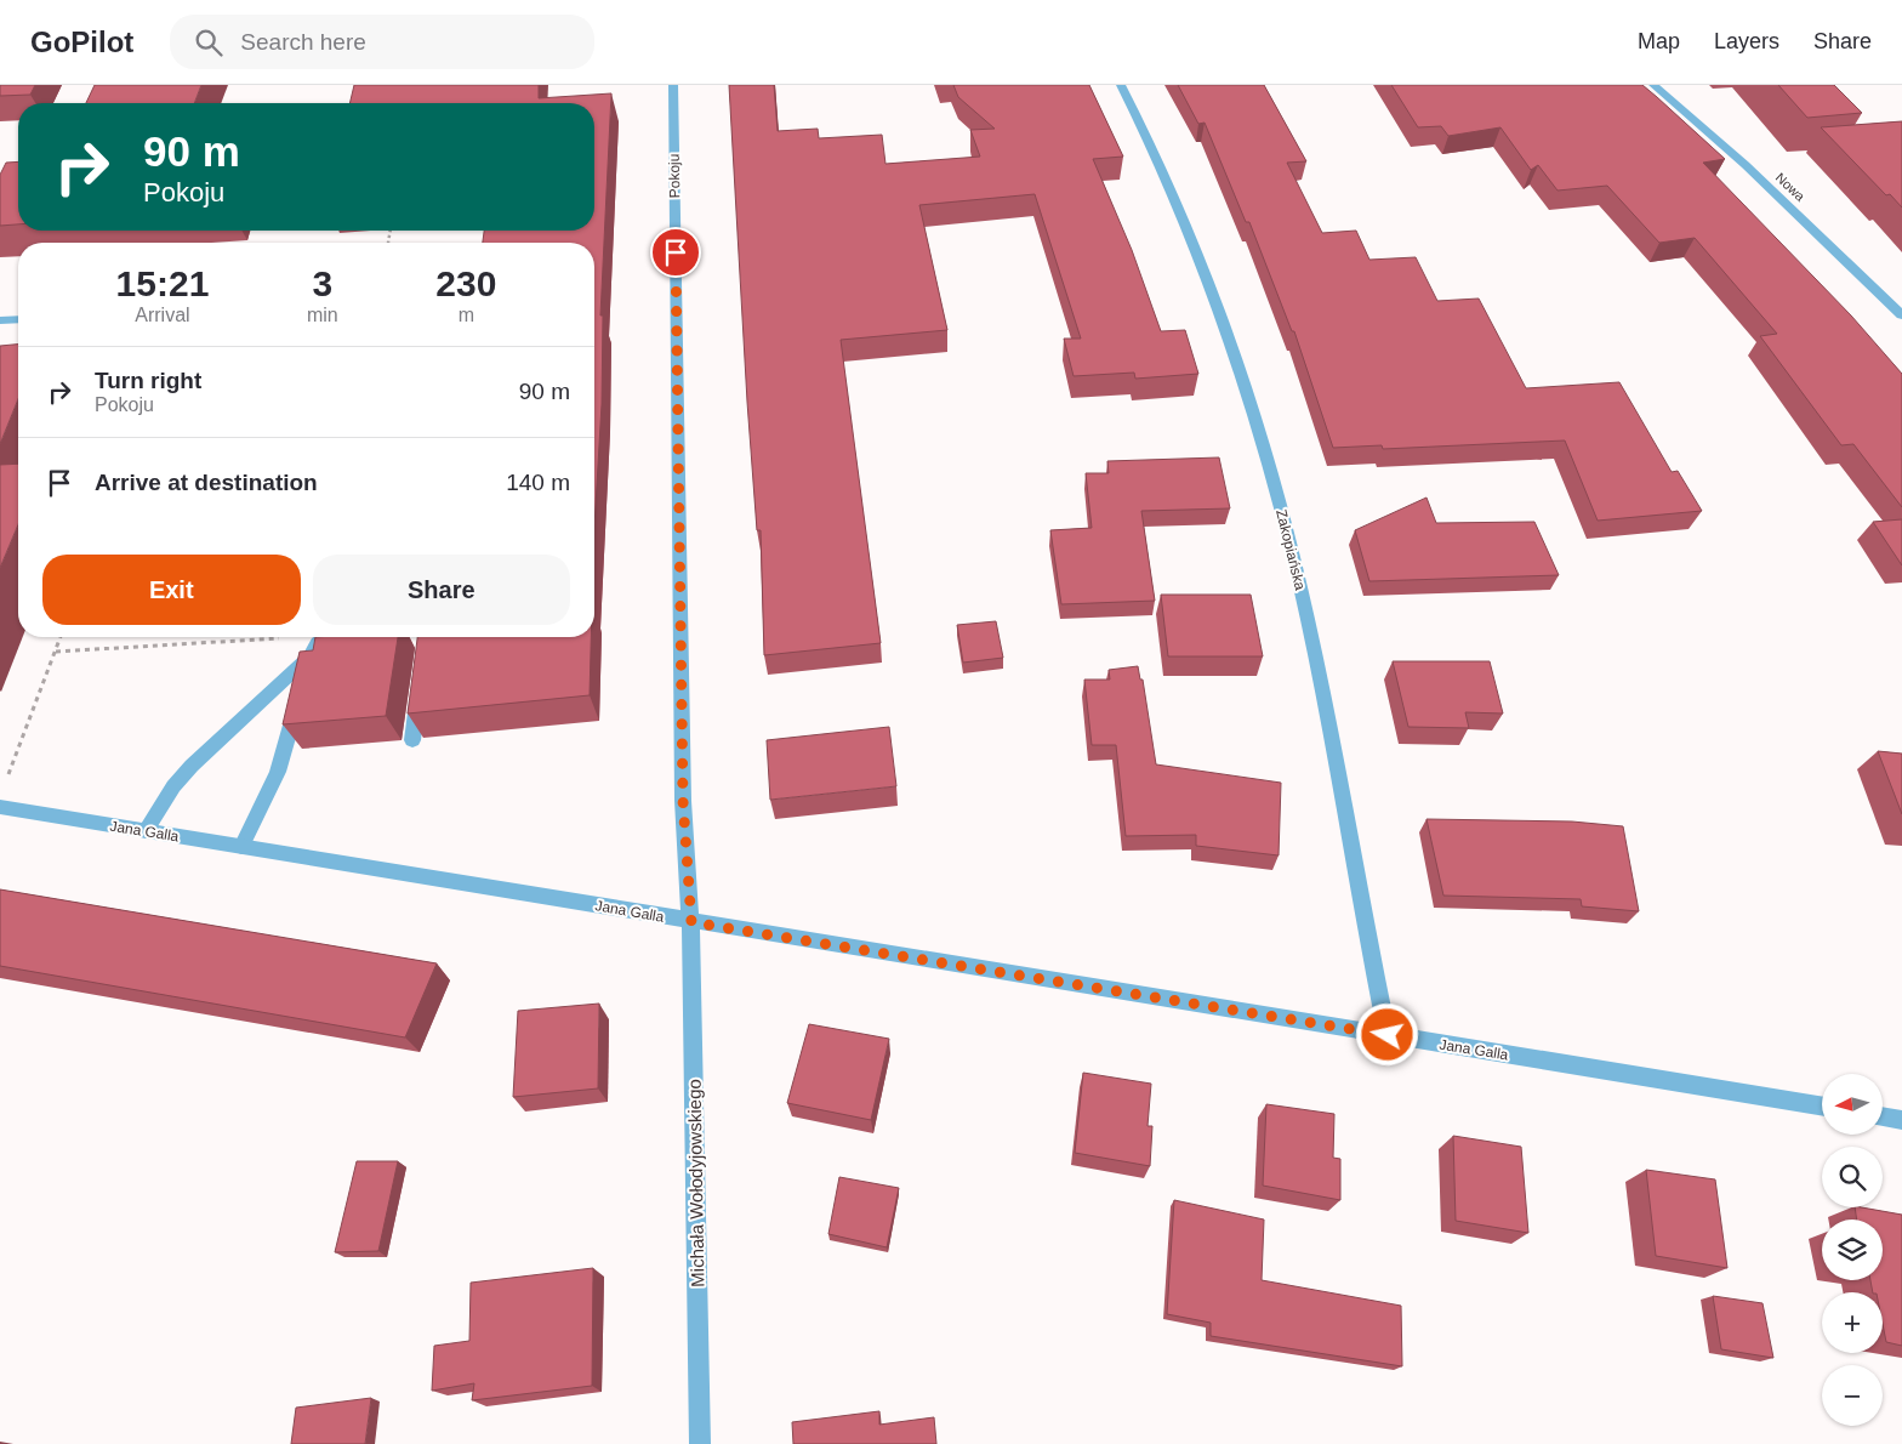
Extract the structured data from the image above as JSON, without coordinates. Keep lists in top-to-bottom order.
{
  "streets": {
    "street": [
      "Pokoju",
      "Nowa",
      "Zakopiańska",
      "Jana Galla",
      "Michała Wołodyjowskiego"
    ]
  },
  "crossings": [
    ["Pokoju", "Jana Galla"],
    ["Pokoju", "Michała Wołodyjowskiego"],
    ["Zakopiańska", "Jana Galla"],
    ["Jana Galla", "Michała Wołodyjowskiego"]
  ],
  "north": "left",
  "page": {
    "header": "GoPilot",
    "search": "Search here",
    "nav": ["Map", "Layers", "Share"],
    "turn": ["90 m", "Pokoju"],
    "eta": [
      "15:21",
      "Arrival",
      "3",
      "min",
      "230",
      "m"
    ],
    "list": [
      {
        "name": "Turn right",
        "note": "Pokoju",
        "value": "90 m"
      },
      {
        "name": "Arrive at destination",
        "value": "140 m"
      }
    ],
    "buttons": ["Exit", "Share"],
    "map_buttons": ["+", "−"]
  }
}
